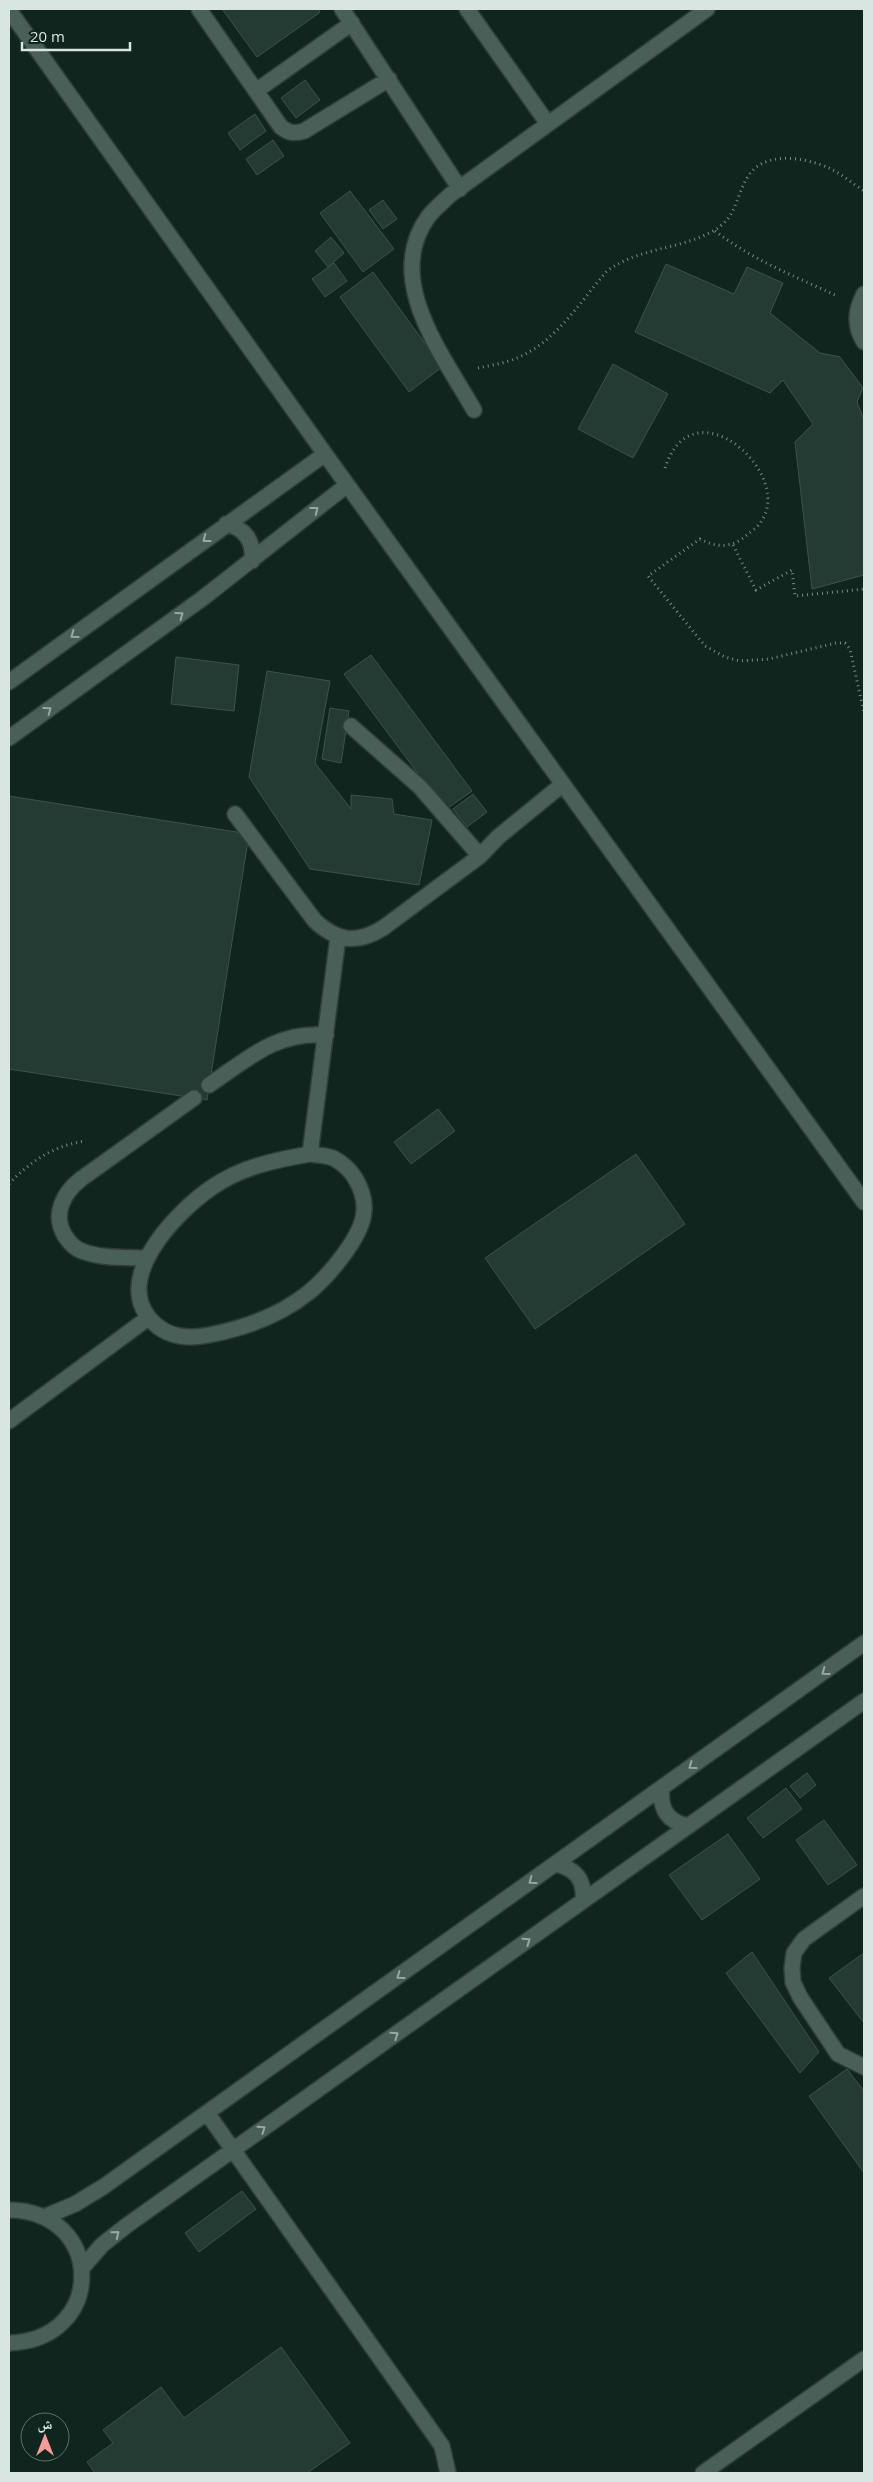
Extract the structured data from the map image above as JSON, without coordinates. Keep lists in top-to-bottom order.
{
  "scale_bar": "20 m",
  "north": "top"
}
